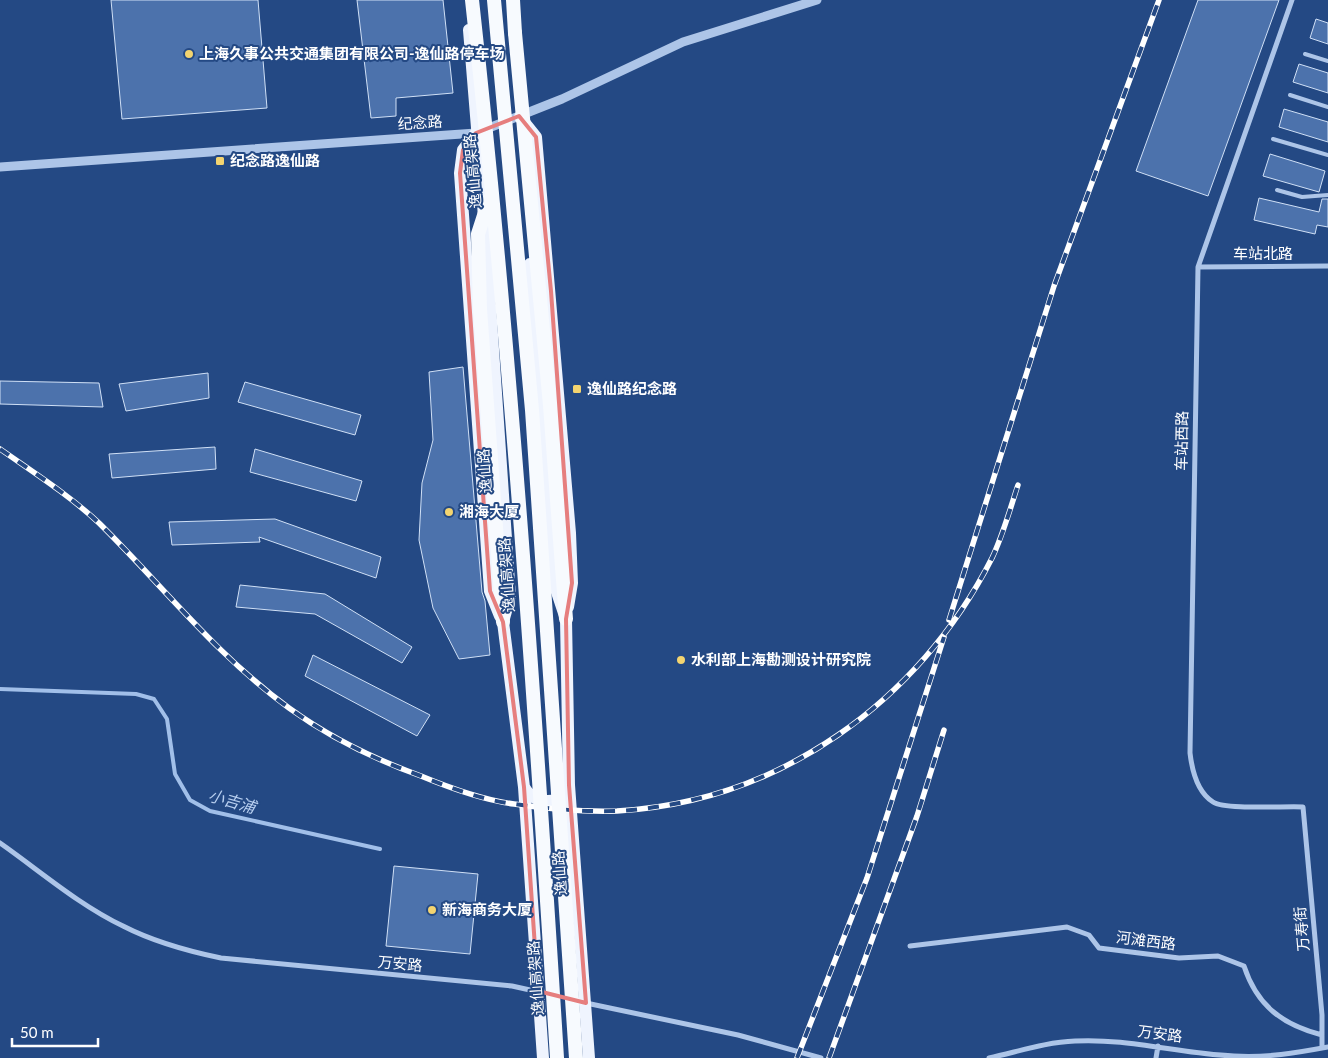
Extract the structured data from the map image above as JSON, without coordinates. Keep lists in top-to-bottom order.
{
  "streets": {
    "highway": ["逸仙高架路"],
    "main road": ["逸仙路"],
    "street": [
      "纪念路",
      "车站北路",
      "车站西路",
      "万寿街",
      "河滩西路",
      "万安路"
    ]
  },
  "crossings": [
    ["纪念路", "逸仙路"],
    ["车站北路", "车站西路"],
    ["车站西路", "万寿街"],
    ["逸仙路", "万安路"],
    ["万寿街", "河滩西路"],
    ["万寿街", "万安路"]
  ],
  "water": ["小吉浦"],
  "places": {
    "other": [
      "上海久事公共交通集团有限公司-逸仙路停车场",
      "湘海大厦",
      "水利部上海勘测设计研究院",
      "新海商务大厦"
    ],
    "transit": ["纪念路逸仙路", "逸仙路纪念路"]
  },
  "scale_bar": "50 m"
}
